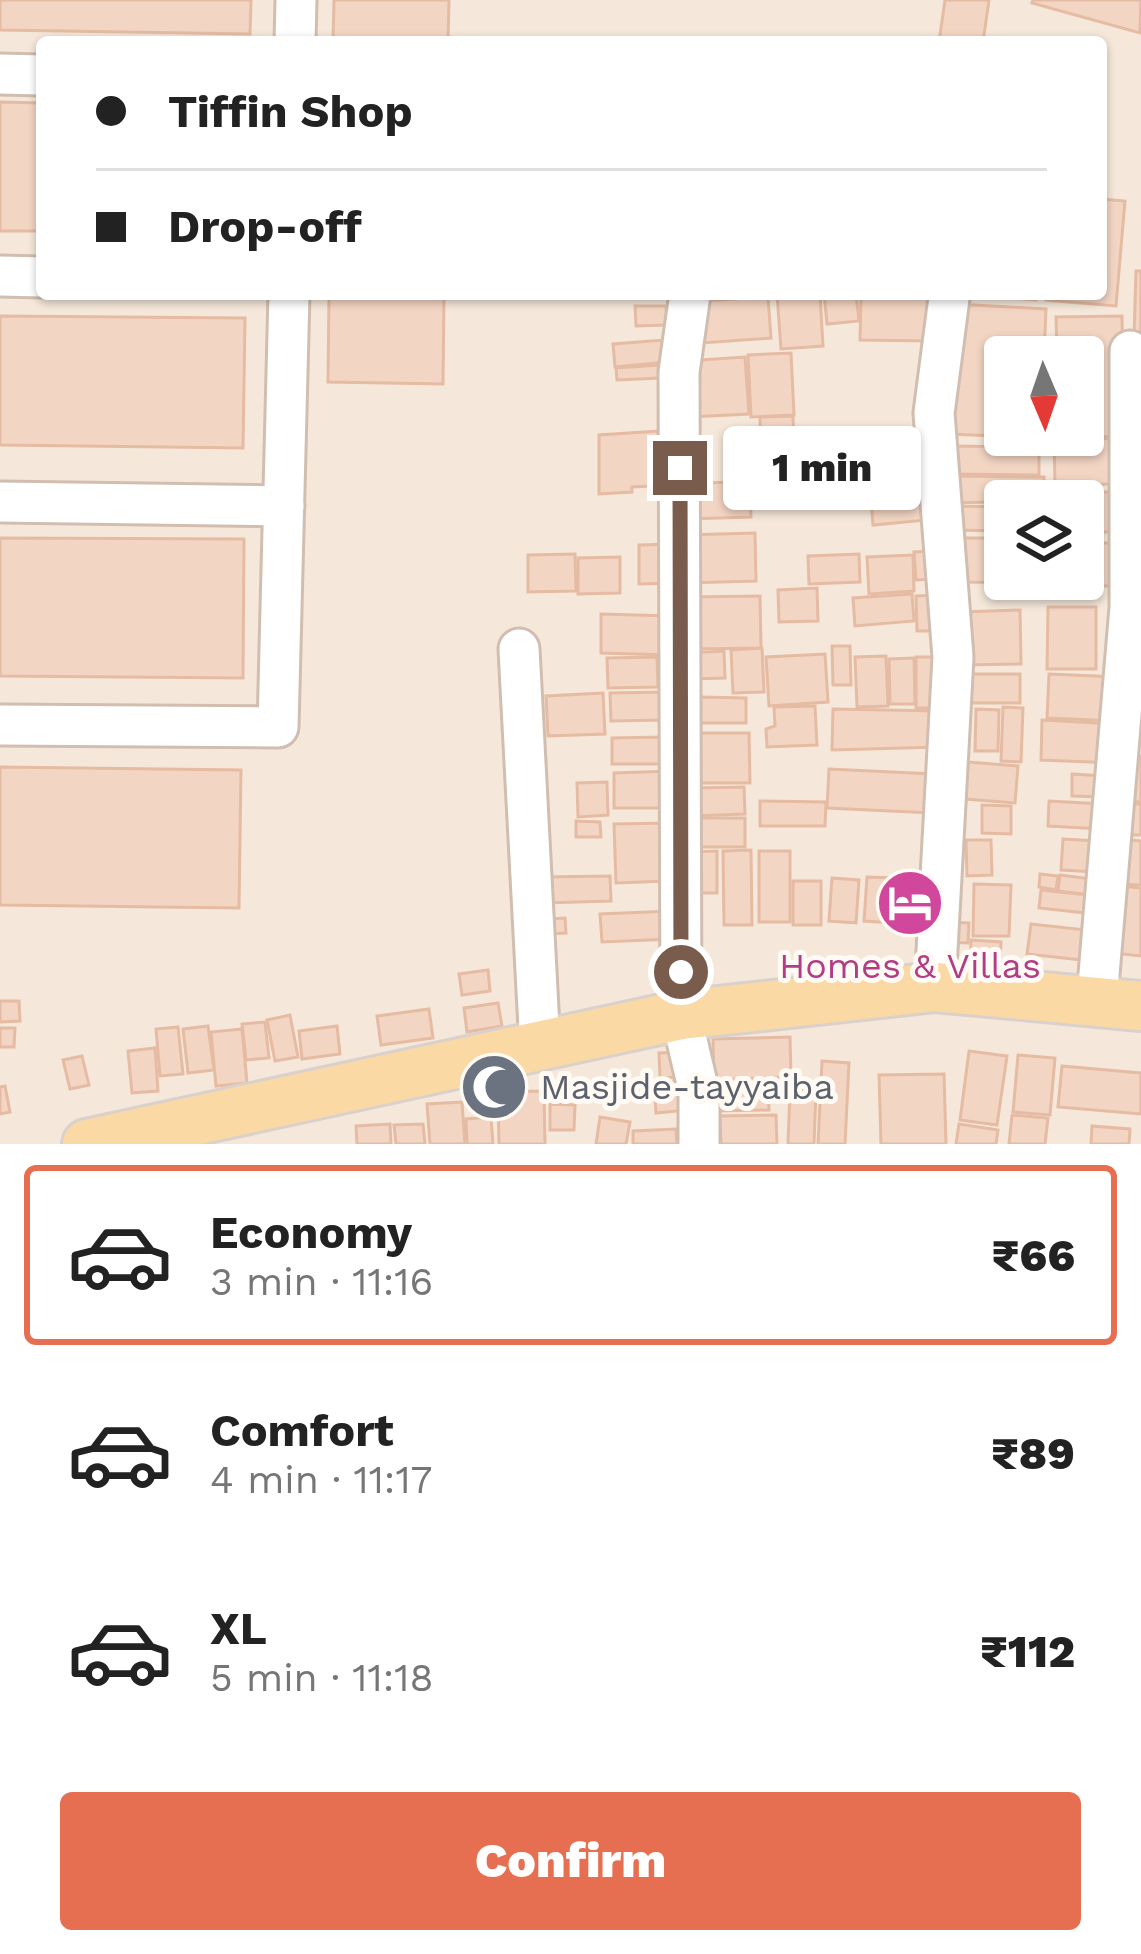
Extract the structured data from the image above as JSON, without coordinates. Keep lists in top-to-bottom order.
{
  "places": {
    "hotel": ["Homes & Villas"],
    "mosque": ["Masjide-tayyaiba"]
  },
  "north": "bottom",
  "page": {
    "banner": ["Tiffin Shop", "Drop-off"],
    "bubble": "1 min",
    "list": [
      {
        "name": "Economy",
        "note": "3 min · 11:16",
        "value": "₹66"
      },
      {
        "name": "Comfort",
        "note": "4 min · 11:17",
        "value": "₹89"
      },
      {
        "name": "XL",
        "note": "5 min · 11:18",
        "value": "₹112"
      }
    ],
    "buttons": "Confirm"
  }
}
